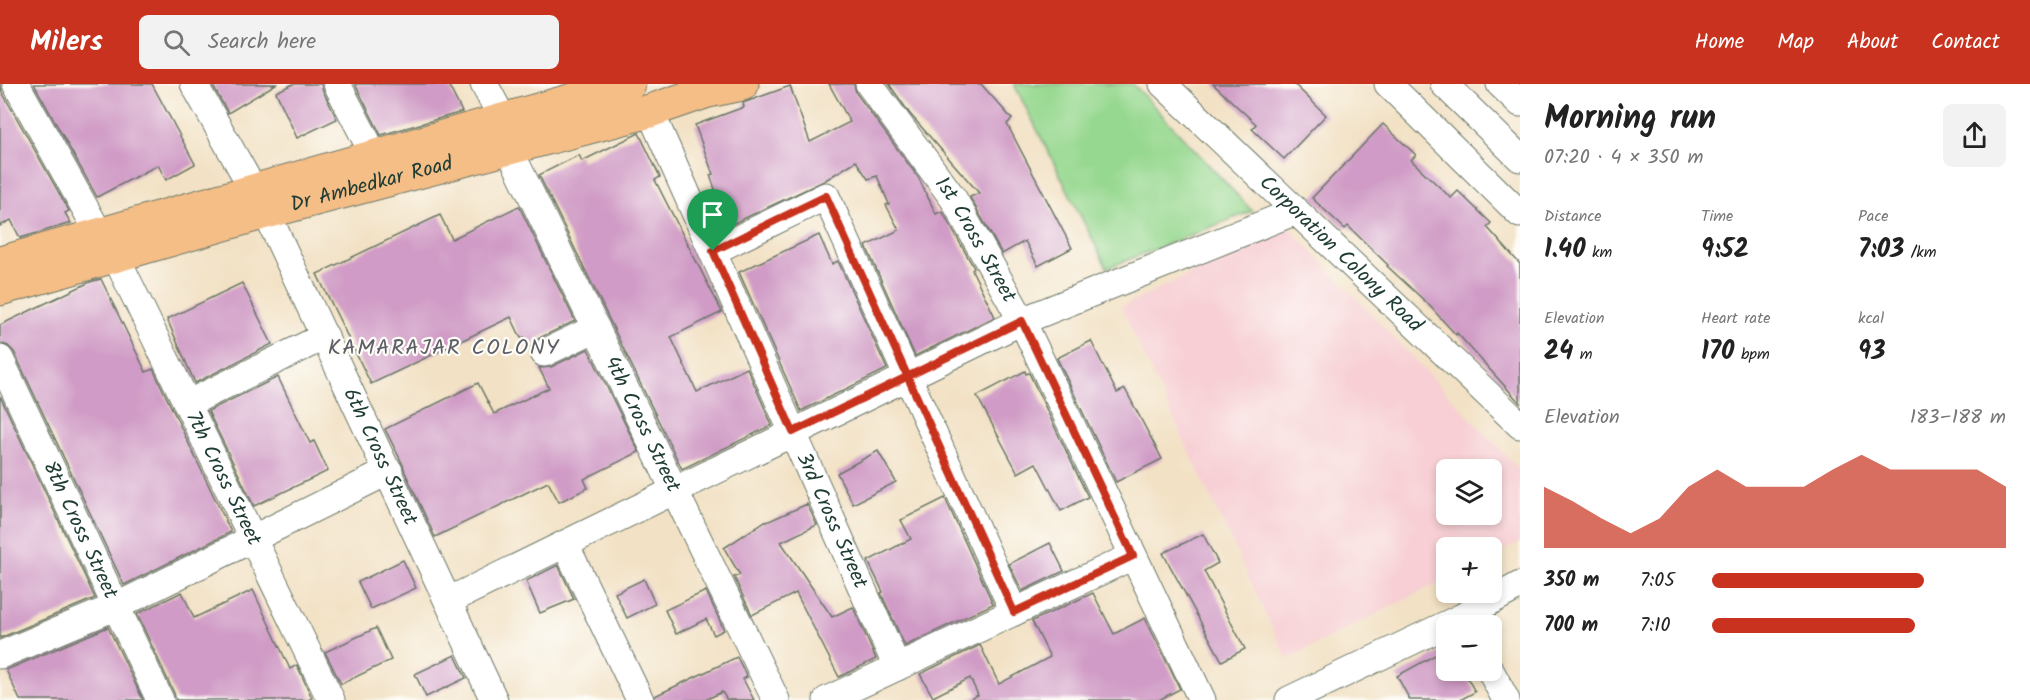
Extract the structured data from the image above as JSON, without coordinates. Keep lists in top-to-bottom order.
{
  "streets": {
    "main road": ["Dr Ambedkar Road"],
    "street": [
      "1st Cross Street",
      "Corporation Colony Road",
      "4th Cross Street",
      "6th Cross Street",
      "7th Cross Street",
      "3rd Cross Street",
      "8th Cross Street"
    ]
  },
  "crossings": [
    ["Dr Ambedkar Road", "4th Cross Street"],
    ["Dr Ambedkar Road", "6th Cross Street"],
    ["Dr Ambedkar Road", "7th Cross Street"],
    ["Dr Ambedkar Road", "3rd Cross Street"]
  ],
  "districts": ["KAMARAJAR COLONY"],
  "page": {
    "header": "Milers",
    "search": "Search here",
    "nav": [
      "Home",
      "Map",
      "About",
      "Contact"
    ],
    "heading": ["Morning run", "07:20 · 4 × 350 m"],
    "stats": [
      ["Distance", "1.40 km"],
      ["Time", "9:52"],
      ["Pace", "7:03 /km"],
      ["Elevation", "24 m"],
      ["Heart rate", "170 bpm"],
      ["kcal", "93"]
    ],
    "chart": ["Elevation", "183–188 m"],
    "map_buttons": ["+", "−"],
    "list": [
      {
        "name": "350 m",
        "note": "7:05"
      },
      {
        "name": "700 m",
        "note": "7:10"
      }
    ]
  }
}
